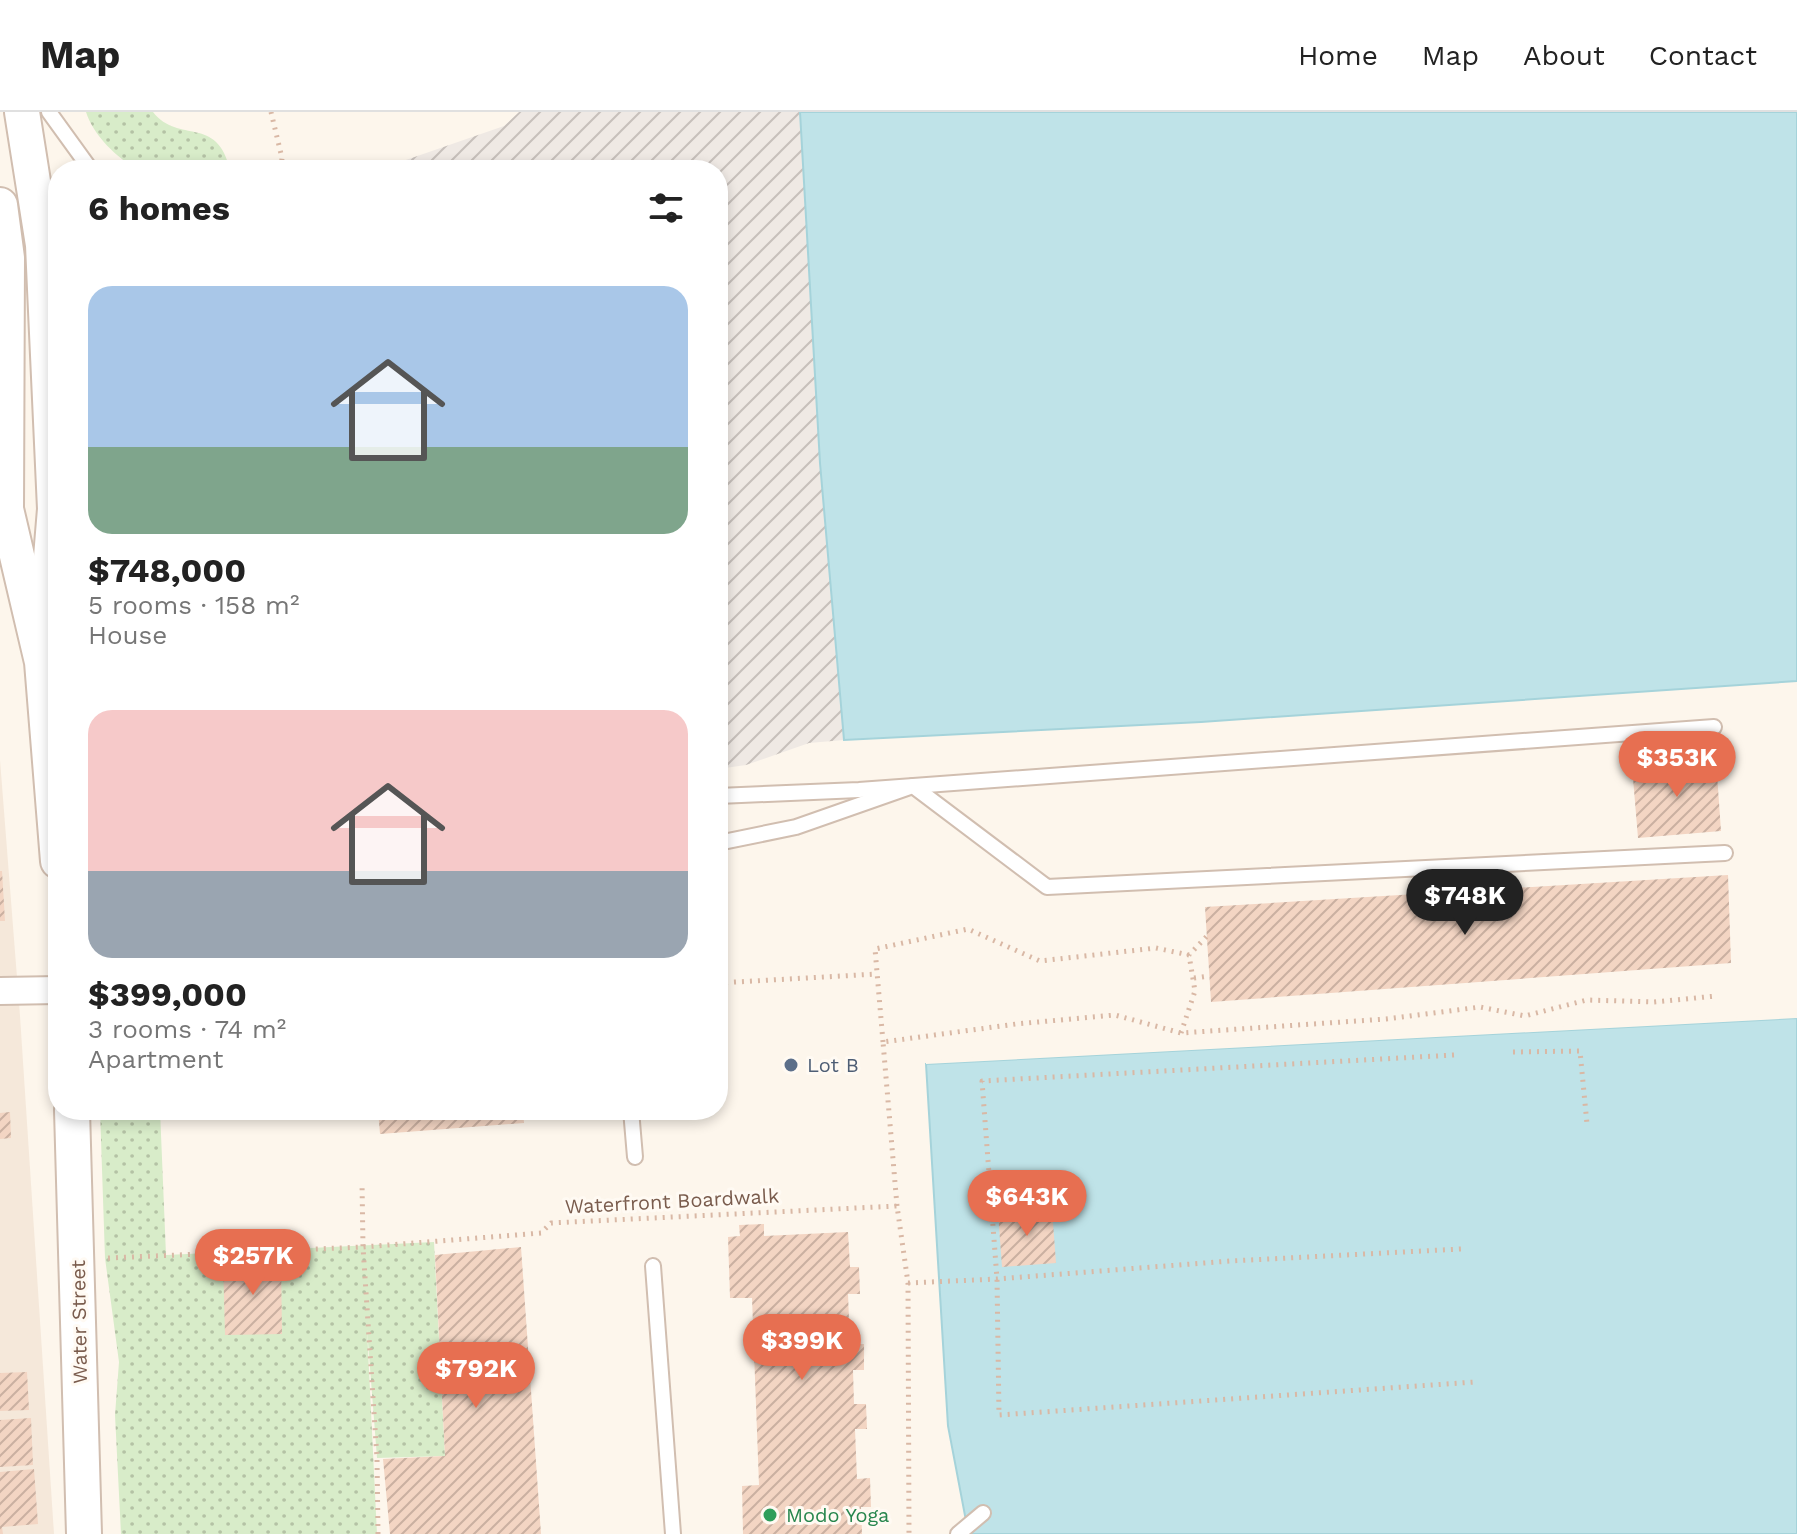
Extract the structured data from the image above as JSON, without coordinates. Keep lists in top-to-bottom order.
{
  "streets": {
    "street": ["Water Street"],
    "path": ["Waterfront Boardwalk"]
  },
  "crossings": [
    ["Waterfront Boardwalk", "Water Street"]
  ],
  "places": ["Lot B", "Modo Yoga"],
  "page": {
    "header": "Map",
    "nav": [
      "Home",
      "Map",
      "About",
      "Contact"
    ],
    "heading": "6 homes",
    "list": [
      {
        "name": "$748,000",
        "note": "5 rooms · 158 m² · House"
      },
      {
        "name": "$399,000",
        "note": "3 rooms · 74 m² · Apartment"
      }
    ],
    "price": [
      "$353K",
      "$748K",
      "$643K",
      "$257K",
      "$399K",
      "$792K"
    ]
  }
}
